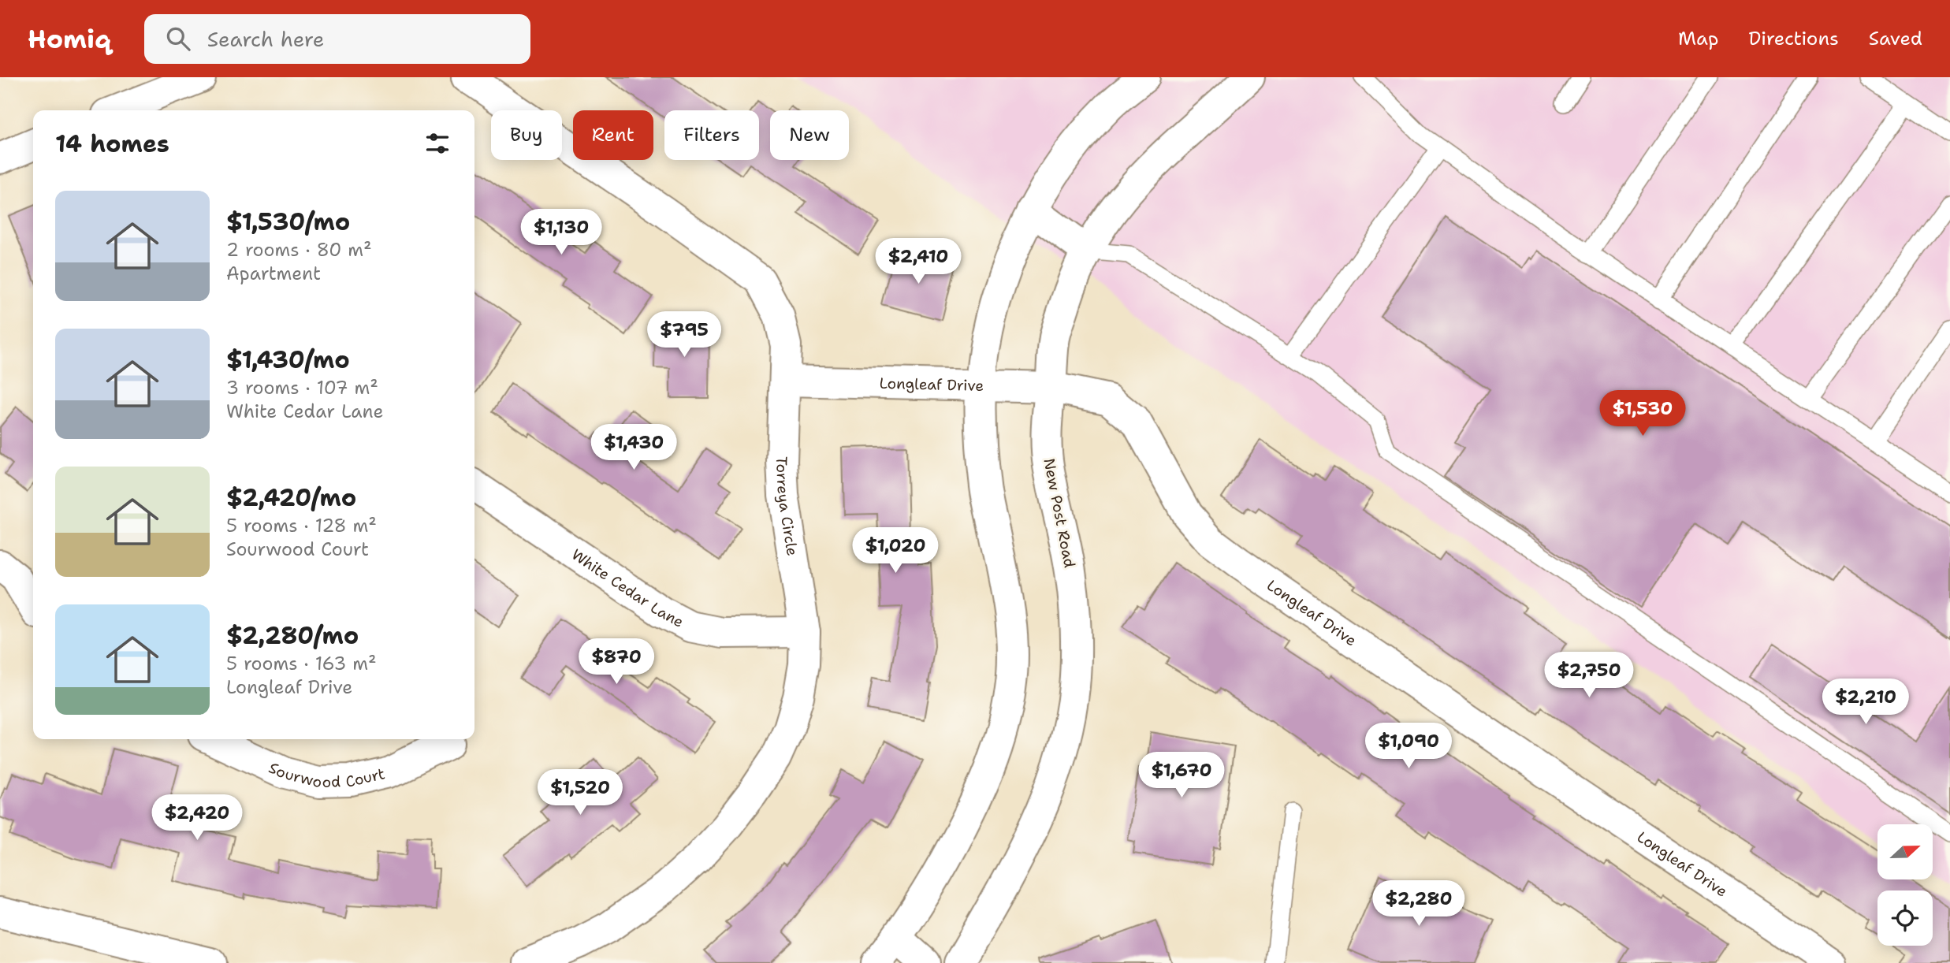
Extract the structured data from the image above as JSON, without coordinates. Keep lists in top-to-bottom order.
{
  "streets": {
    "street": [
      "Longleaf Drive",
      "Torreya Circle",
      "New Post Road",
      "White Cedar Lane",
      "Sourwood Court"
    ]
  },
  "crossings": [
    ["Longleaf Drive", "Torreya Circle"],
    ["Longleaf Drive", "New Post Road"],
    ["Torreya Circle", "White Cedar Lane"]
  ],
  "north": "right",
  "page": {
    "header": "Homiq",
    "search": "Search here",
    "nav": ["Map", "Directions", "Saved"],
    "chip": [
      "Buy",
      "Rent",
      "Filters",
      "New"
    ],
    "heading": "14 homes",
    "list": [
      {
        "name": "$1,530/mo",
        "note": "2 rooms · 80 m² · Apartment"
      },
      {
        "name": "$1,430/mo",
        "note": "3 rooms · 107 m² · White Cedar Lane"
      },
      {
        "name": "$2,420/mo",
        "note": "5 rooms · 128 m² · Sourwood Court"
      },
      {
        "name": "$2,280/mo",
        "note": "5 rooms · 163 m² · Longleaf Drive"
      }
    ],
    "price": [
      "$1,130",
      "$2,410",
      "$795",
      "$1,530",
      "$1,430",
      "$1,020",
      "$870",
      "$2,750",
      "$2,210",
      "$1,090",
      "$1,670",
      "$1,520",
      "$2,420",
      "$2,280"
    ]
  }
}
